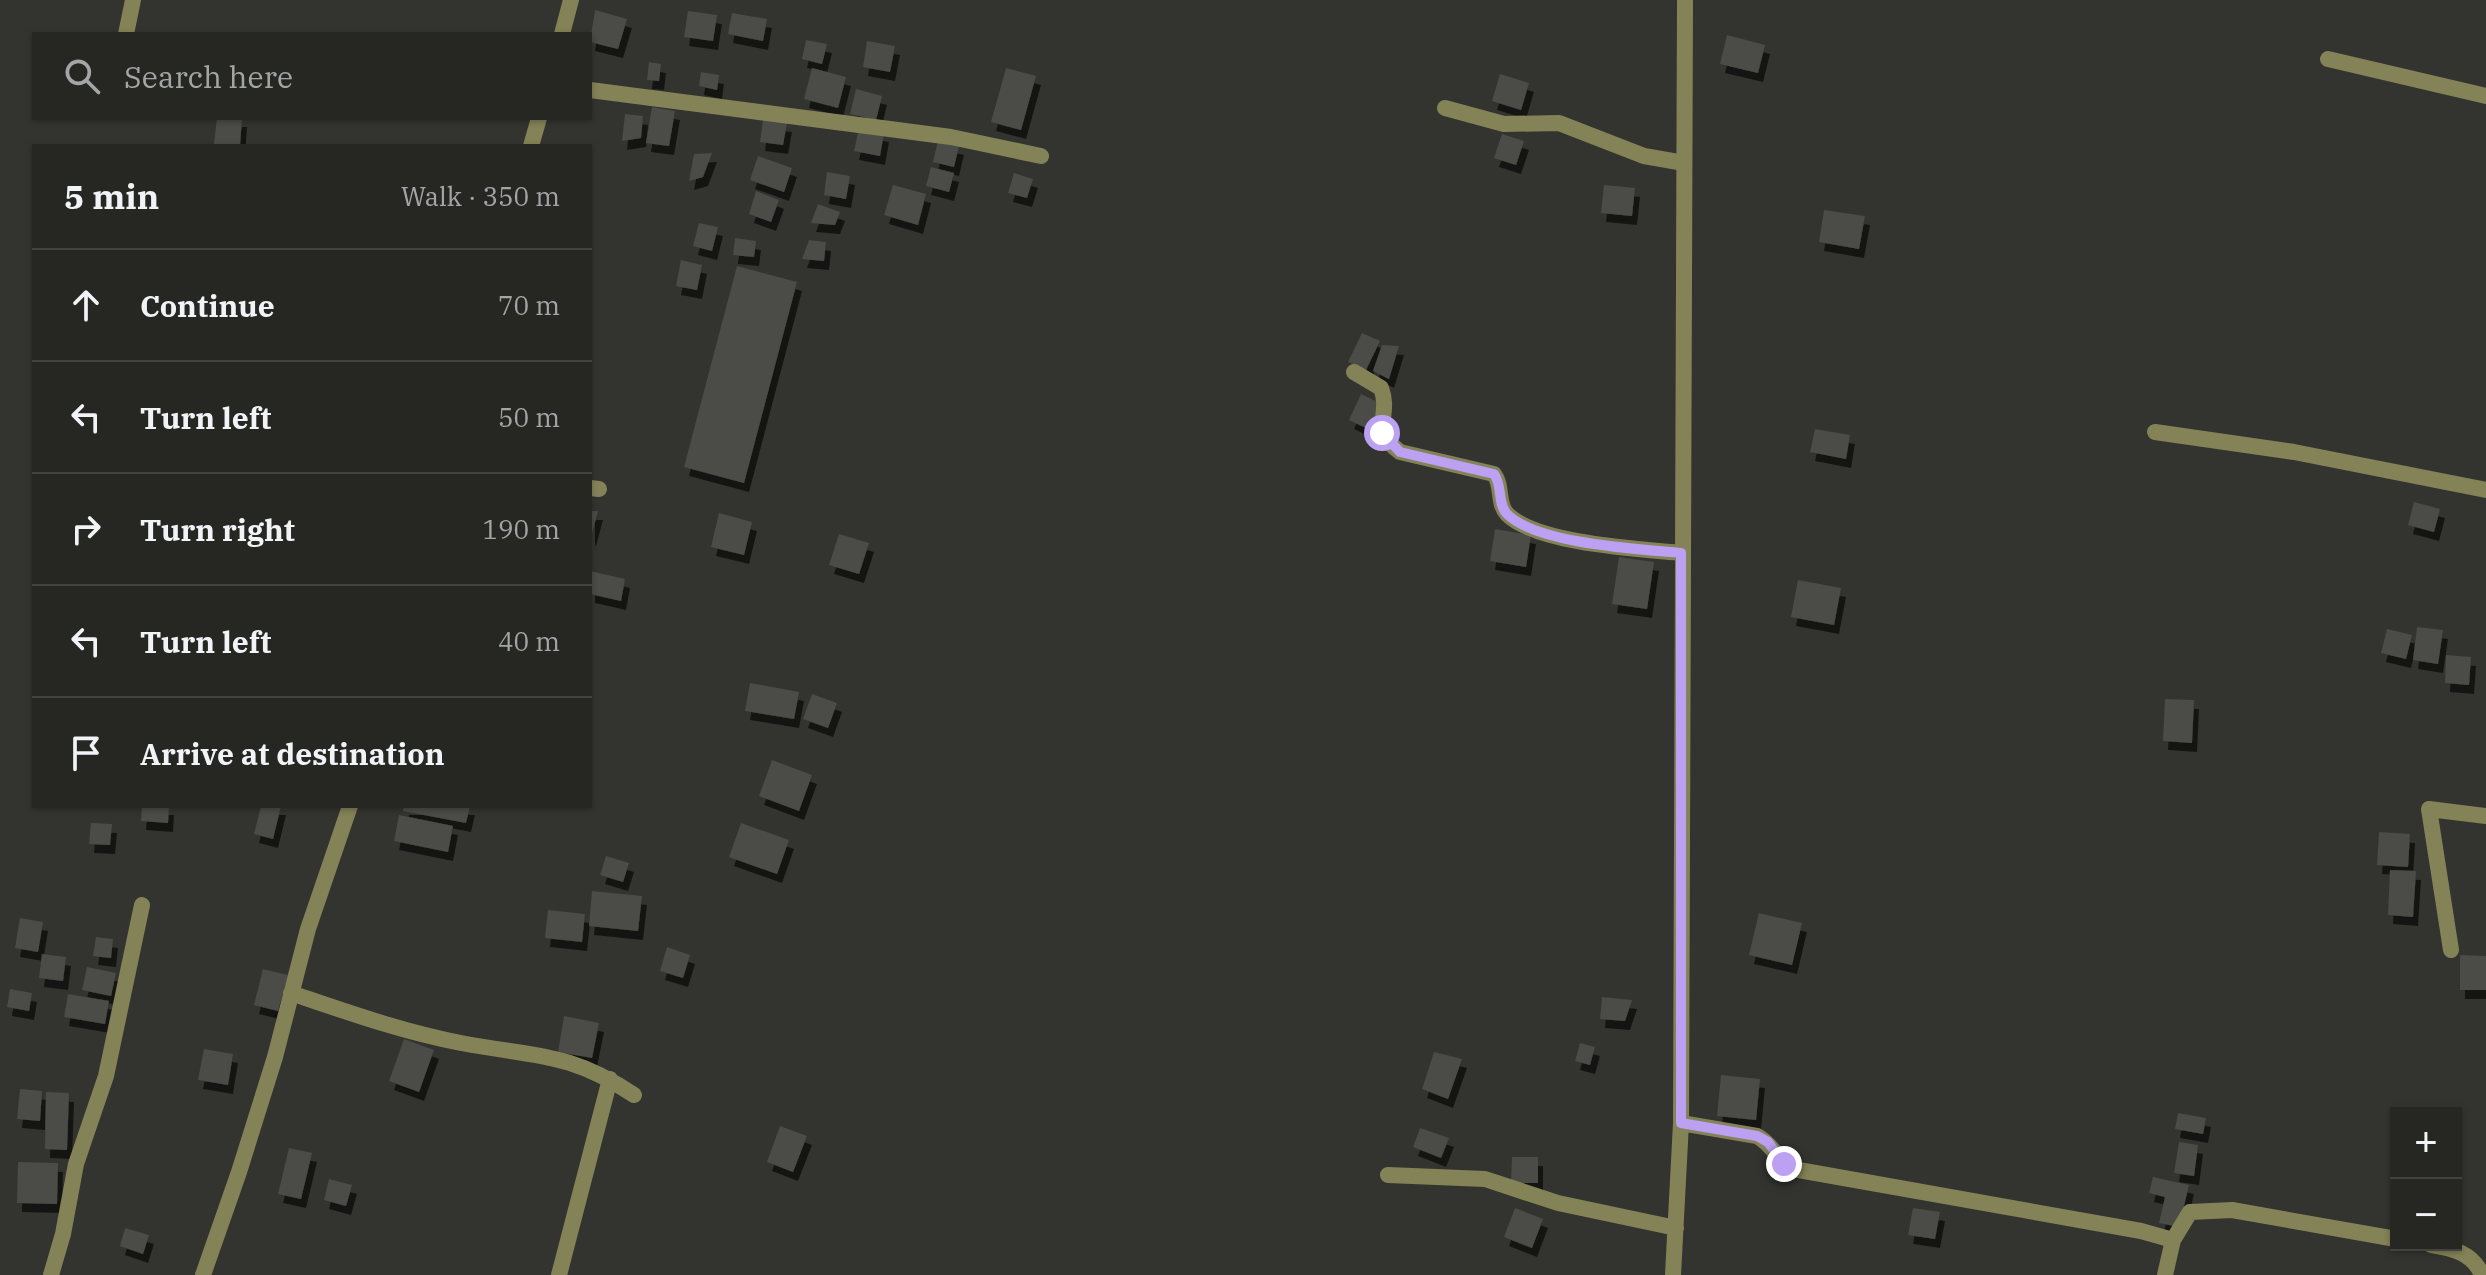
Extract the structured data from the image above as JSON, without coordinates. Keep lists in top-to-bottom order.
{
  "page": {
    "search": "Search here",
    "heading": ["5 min", "Walk · 350 m"],
    "list": [
      ["Continue", "70 m"],
      ["Turn left", "50 m"],
      ["Turn right", "190 m"],
      ["Turn left", "40 m"],
      "Arrive at destination"
    ],
    "map_buttons": ["+", "−"]
  }
}
